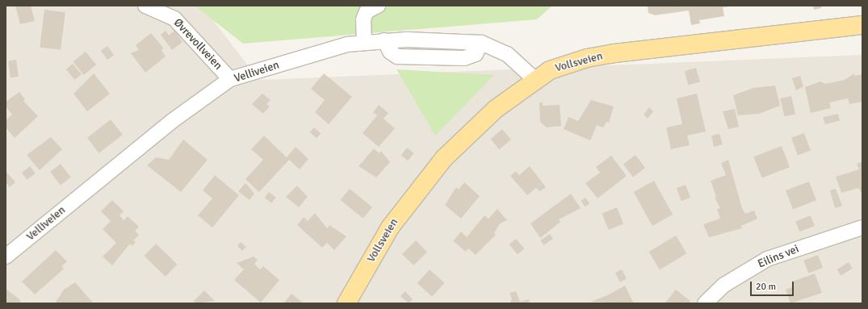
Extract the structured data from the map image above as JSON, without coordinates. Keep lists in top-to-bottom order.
{
  "streets": {
    "main road": ["Vollsveien"],
    "street": ["Øvrevollveien", "Velliveien", "Eilins vei"]
  },
  "crossings": [
    ["Øvrevollveien", "Velliveien"],
    ["Vollsveien", "Velliveien"]
  ],
  "scale_bar": "20 m"
}
